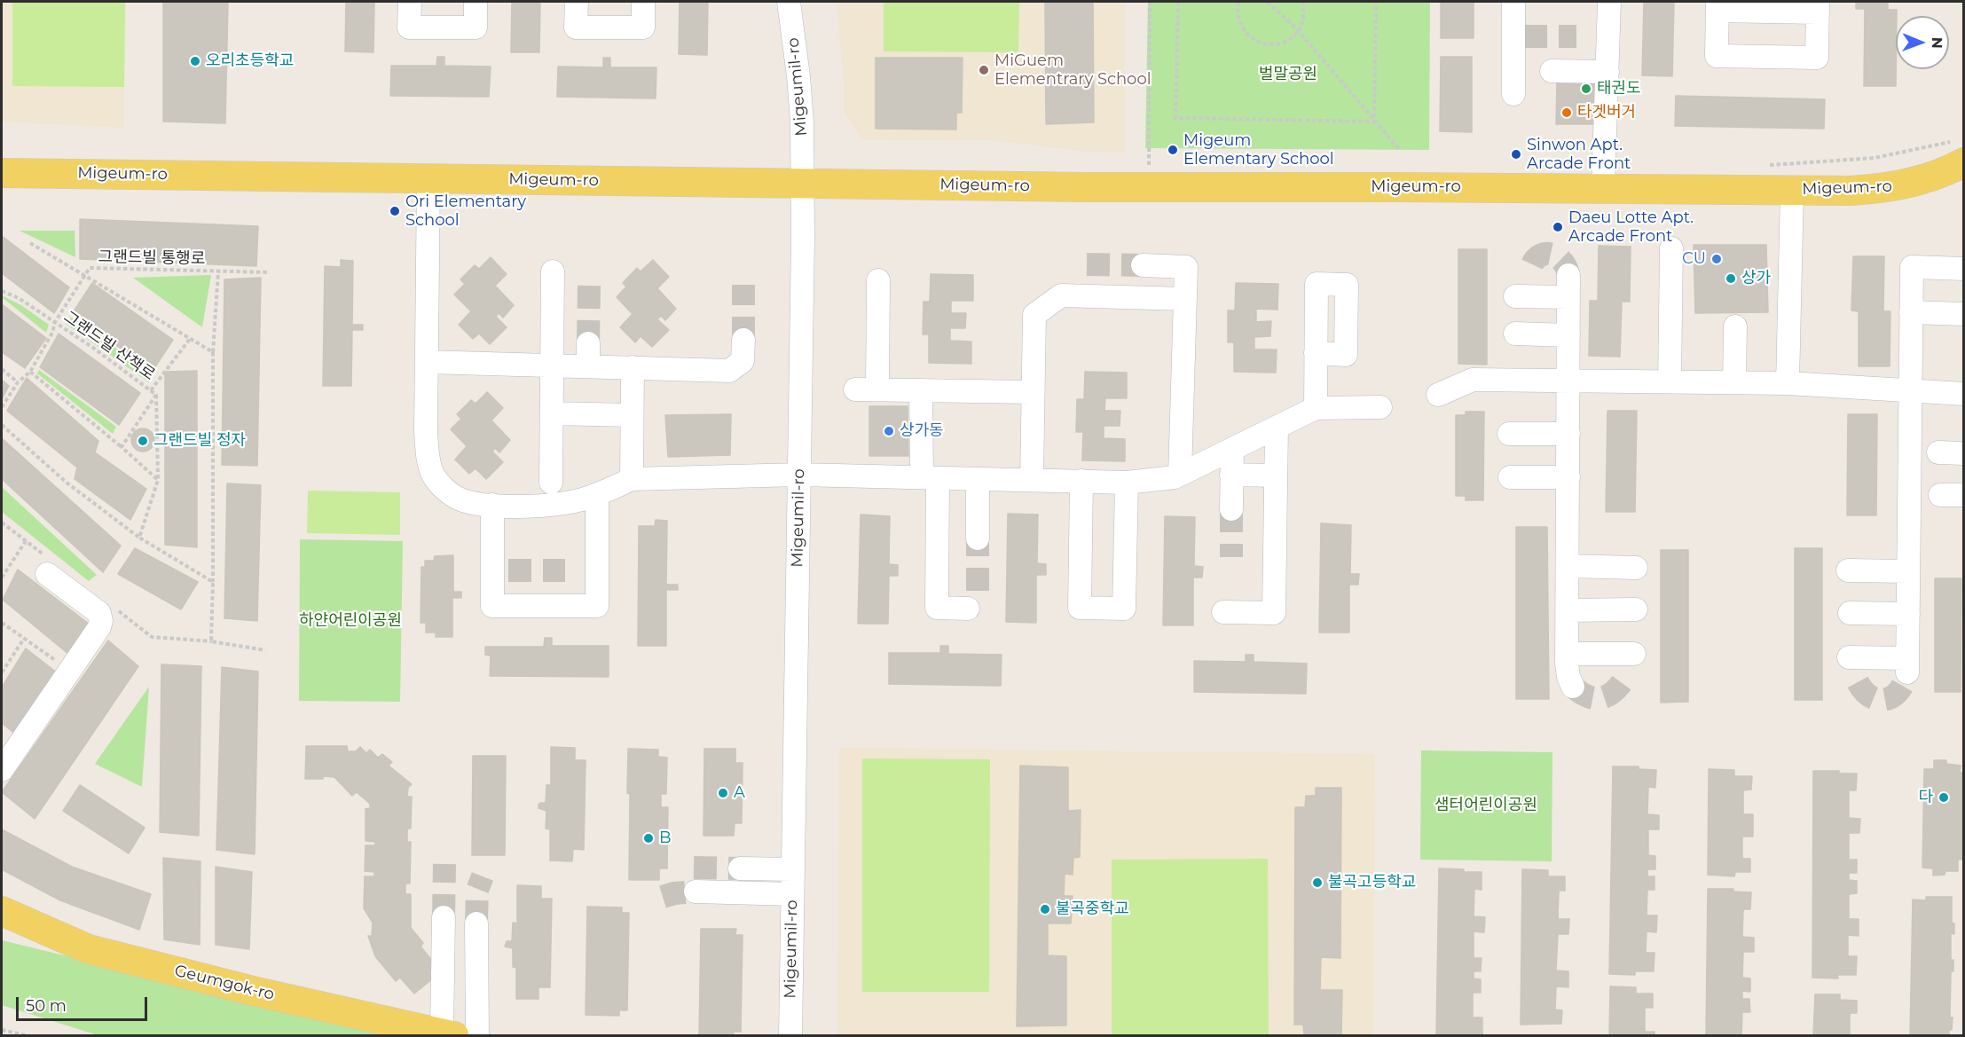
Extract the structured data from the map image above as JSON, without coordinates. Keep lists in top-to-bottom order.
{
  "streets": {
    "main road": ["Migeum-ro", "Geumgok-ro"],
    "street": ["Migeumil-ro"],
    "path": ["그랜드빌 통행로", "그랜드빌 산책로"]
  },
  "crossings": [
    ["Migeumil-ro", "Migeum-ro"],
    ["그랜드빌 통행로", "그랜드빌 산책로"]
  ],
  "parks": ["벌말공원", "하얀어린이공원", "샘터어린이공원"],
  "places": [
    "오리초등학교",
    "MiGuem Elementrary School",
    "태권도",
    "타겟버거",
    "Migeum Elementary School",
    "Sinwon Apt. Arcade Front",
    "Ori Elementary School",
    "Daeu Lotte Apt. Arcade Front",
    "CU",
    "상가",
    "상가동",
    "그랜드빌 정자",
    "A",
    "다",
    "B",
    "불곡고등학교",
    "불곡중학교"
  ],
  "scale_bar": "50 m",
  "north": "right"
}
